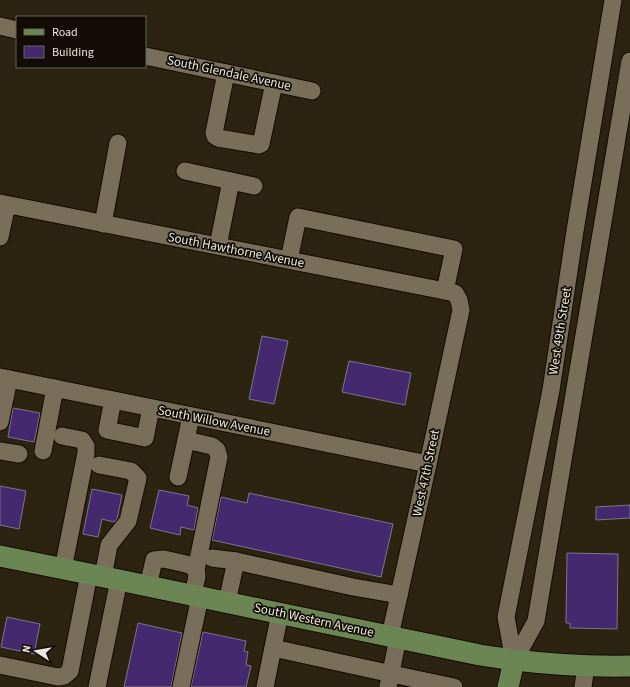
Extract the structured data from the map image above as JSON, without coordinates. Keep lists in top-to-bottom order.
{
  "streets": {
    "main road": ["West 49th Street", "South Western Avenue"],
    "street": [
      "South Glendale Avenue",
      "South Hawthorne Avenue",
      "South Willow Avenue",
      "West 47th Street"
    ]
  },
  "crossings": [
    ["South Hawthorne Avenue", "West 47th Street"],
    ["West 49th Street", "South Western Avenue"],
    ["South Willow Avenue", "West 47th Street"],
    ["West 47th Street", "South Western Avenue"]
  ],
  "legend": ["Road", "Building"],
  "north": "left"
}
